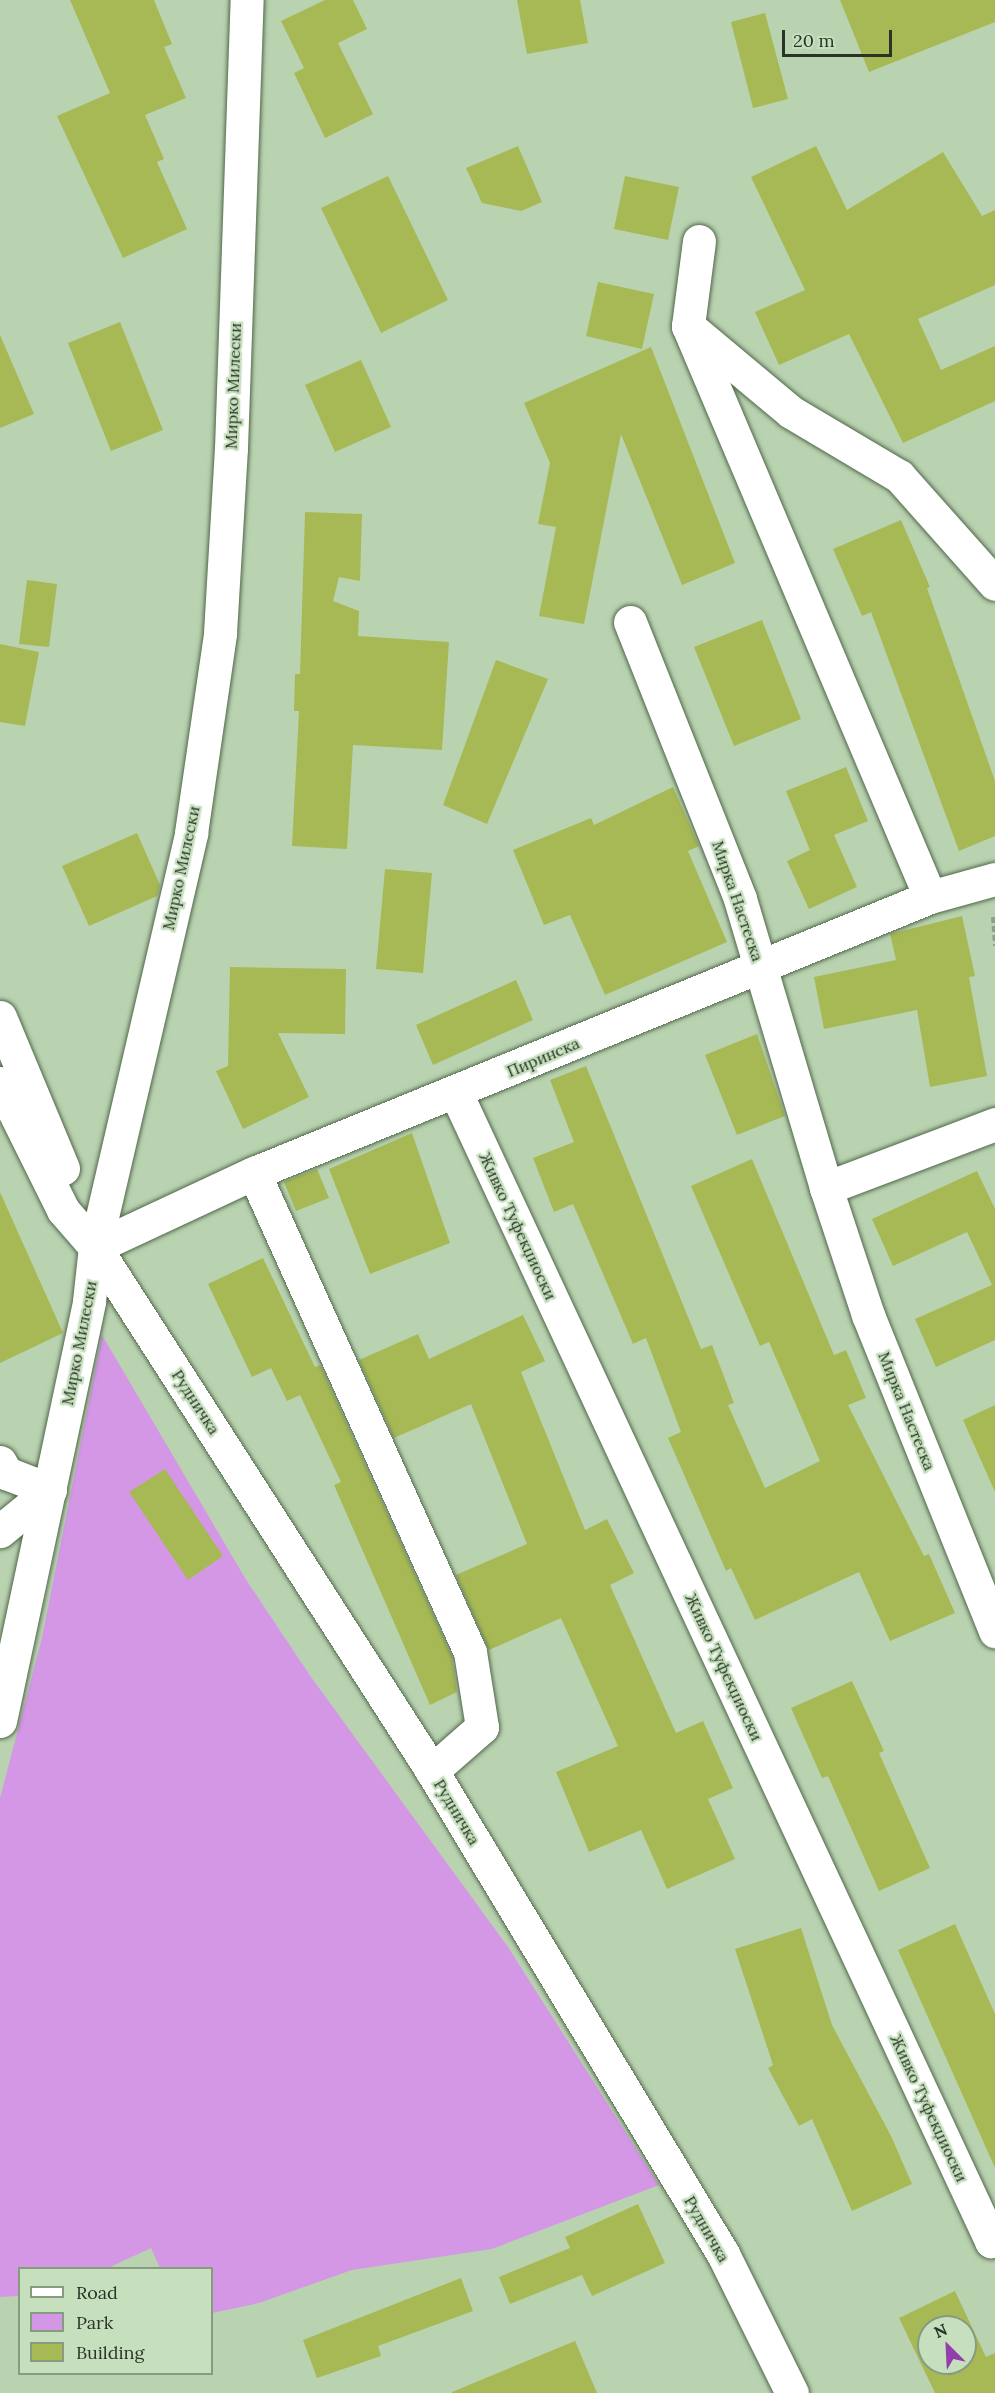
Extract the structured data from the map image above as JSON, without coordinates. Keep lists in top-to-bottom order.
{
  "streets": {
    "street": [
      "Мирко Милески",
      "Мирка Настеска",
      "Пиринска",
      "Живко Туфекџиоски",
      "Рудничка"
    ]
  },
  "crossings": [
    ["Мирко Милески", "Пиринска"],
    ["Мирко Милески", "Рудничка"],
    ["Мирка Настеска", "Пиринска"],
    ["Пиринска", "Живко Туфекџиоски"],
    ["Пиринска", "Рудничка"]
  ],
  "legend": ["Road", "Park", "Building"],
  "scale_bar": "20 m",
  "north": "top left"
}
